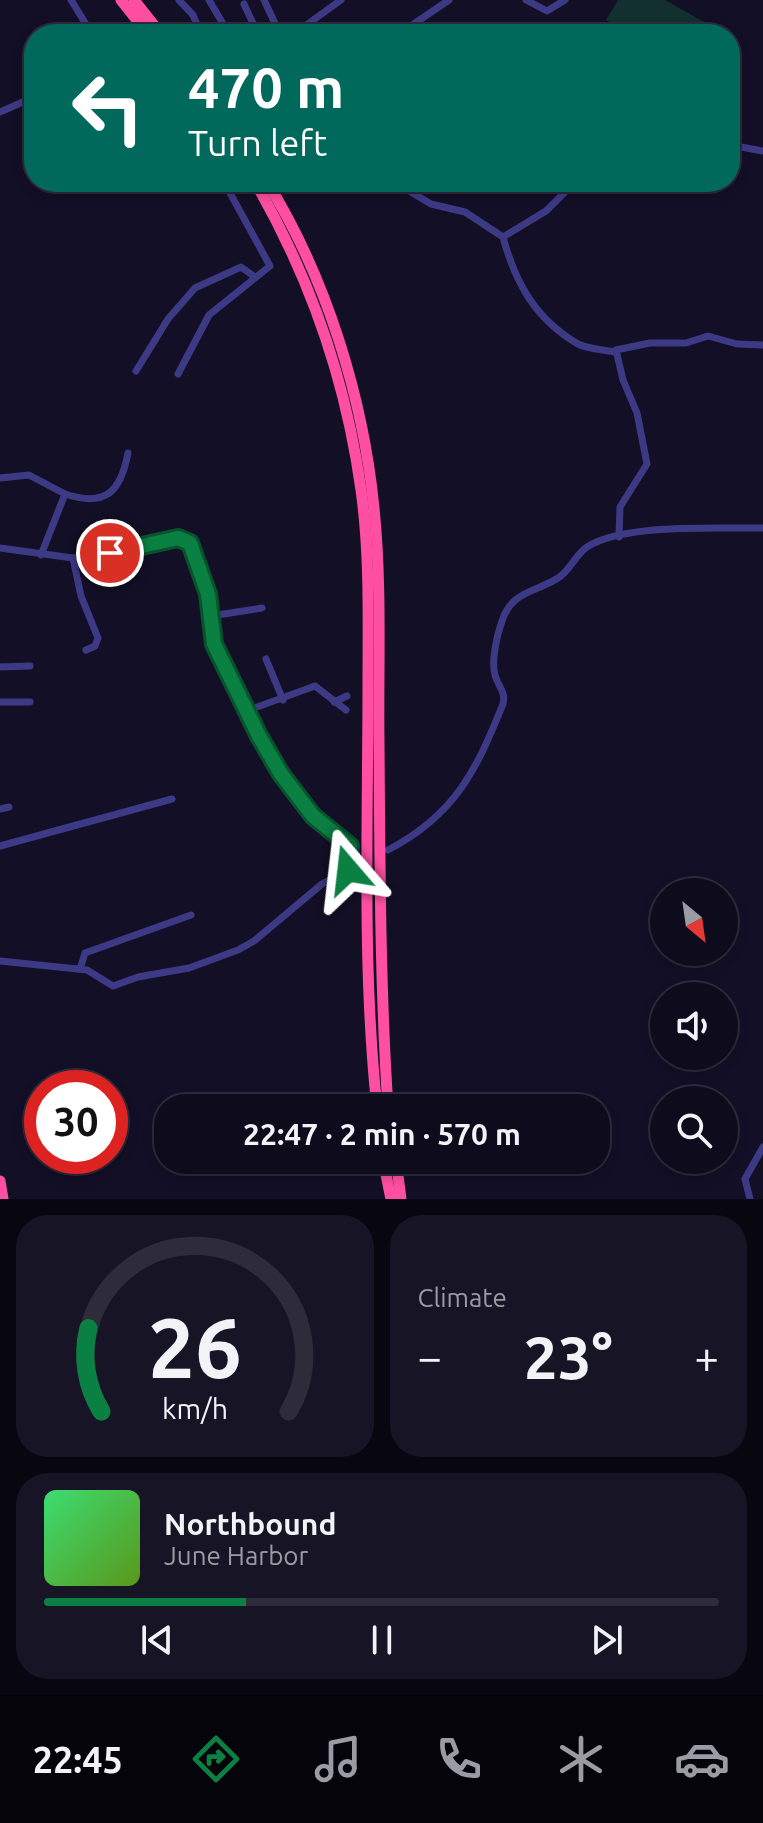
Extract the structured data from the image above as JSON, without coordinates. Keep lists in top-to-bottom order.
{
  "north": "bottom right",
  "page": {
    "turn": ["470 m", "Turn left"],
    "limit": "30",
    "trip": "22:47 · 2 min · 570 m",
    "tile": "Climate",
    "heat": ["−", "23°", "+"],
    "song": ["Northbound", "June Harbor"],
    "tabs": "22:45",
    "gauge": ["26", "km/h"]
  }
}
